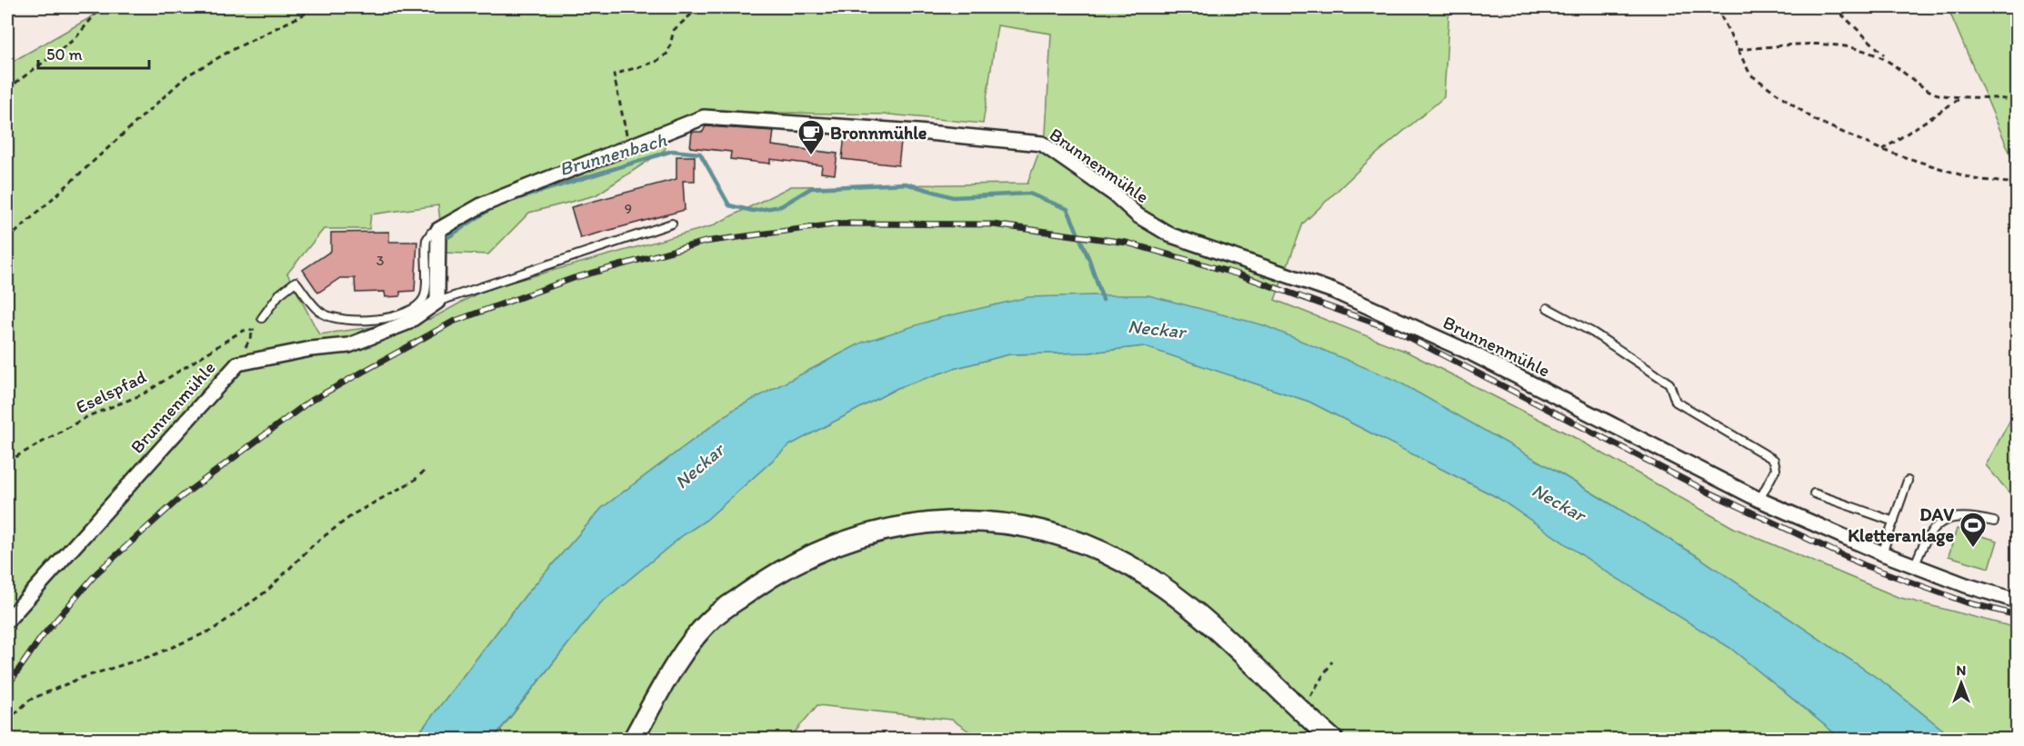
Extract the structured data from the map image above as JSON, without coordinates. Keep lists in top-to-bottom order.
{
  "streets": {
    "street": ["Brunnenmühle"],
    "path": ["Eselspfad"]
  },
  "water": ["Brunnenbach", "Neckar"],
  "places": {
    "cafe": ["Bronnmühle"],
    "sports": ["DAV Kletteranlage"]
  },
  "house_numbers": ["9", "3"],
  "scale_bar": "50 m",
  "north": "top"
}
